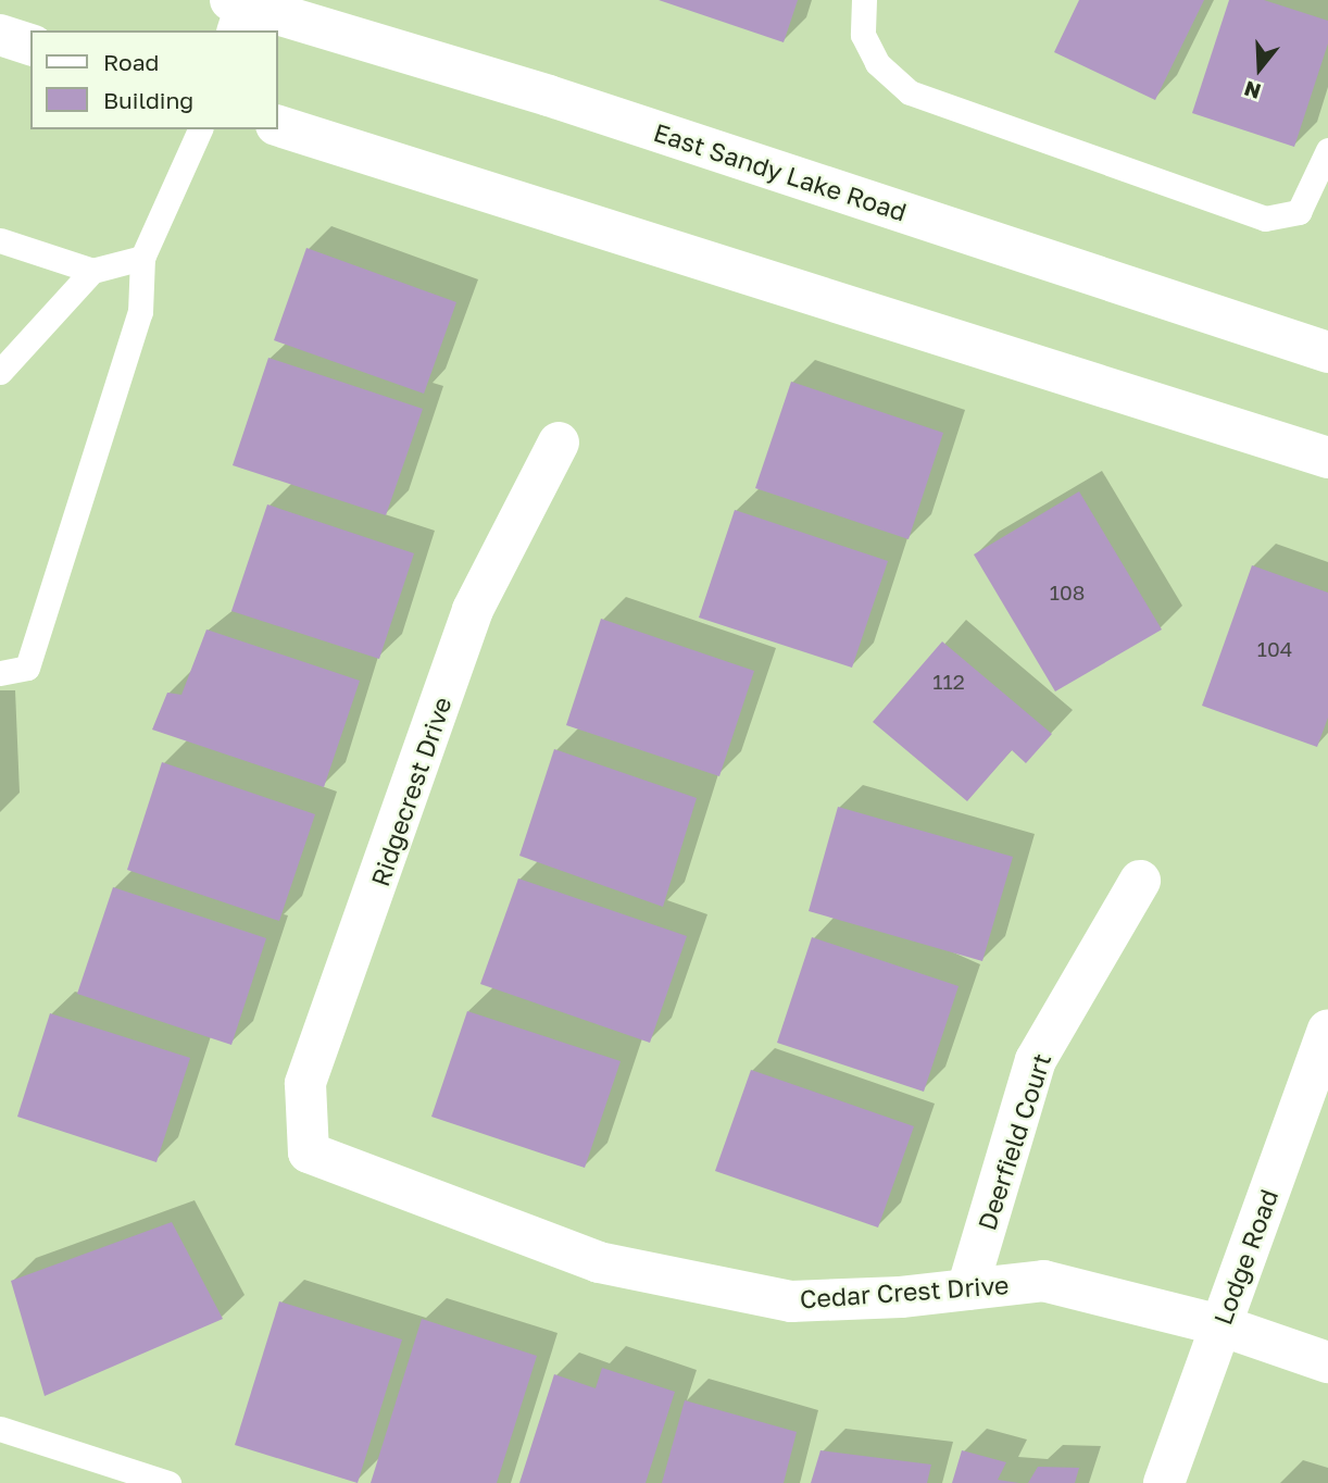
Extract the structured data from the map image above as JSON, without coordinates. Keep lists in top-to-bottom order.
{
  "streets": {
    "street": [
      "East Sandy Lake Road",
      "Ridgecrest Drive",
      "Deerfield Court",
      "Lodge Road",
      "Cedar Crest Drive"
    ]
  },
  "crossings": [
    ["Ridgecrest Drive", "Cedar Crest Drive"],
    ["Deerfield Court", "Cedar Crest Drive"],
    ["Lodge Road", "Cedar Crest Drive"]
  ],
  "house_numbers": ["108", "104", "112"],
  "legend": ["Road", "Building"],
  "north": "bottom"
}
